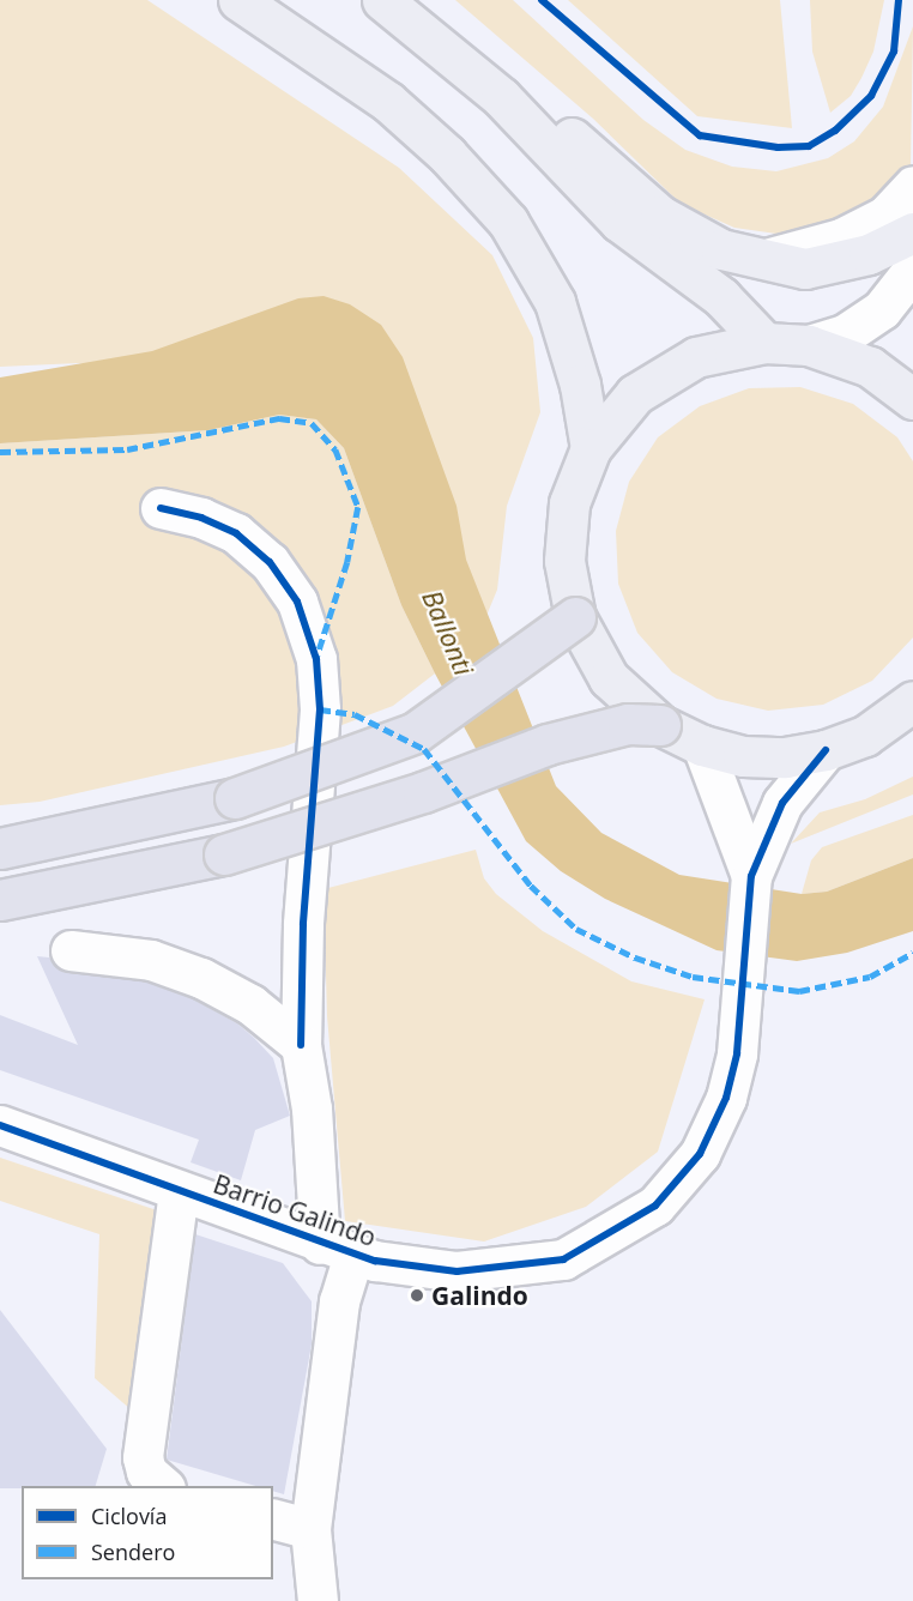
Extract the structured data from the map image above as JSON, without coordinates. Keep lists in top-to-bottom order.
{
  "streets": {
    "street": ["Barrio Galindo"]
  },
  "water": ["Ballonti"],
  "places": ["Galindo"],
  "legend": ["Ciclovía", "Sendero"]
}
